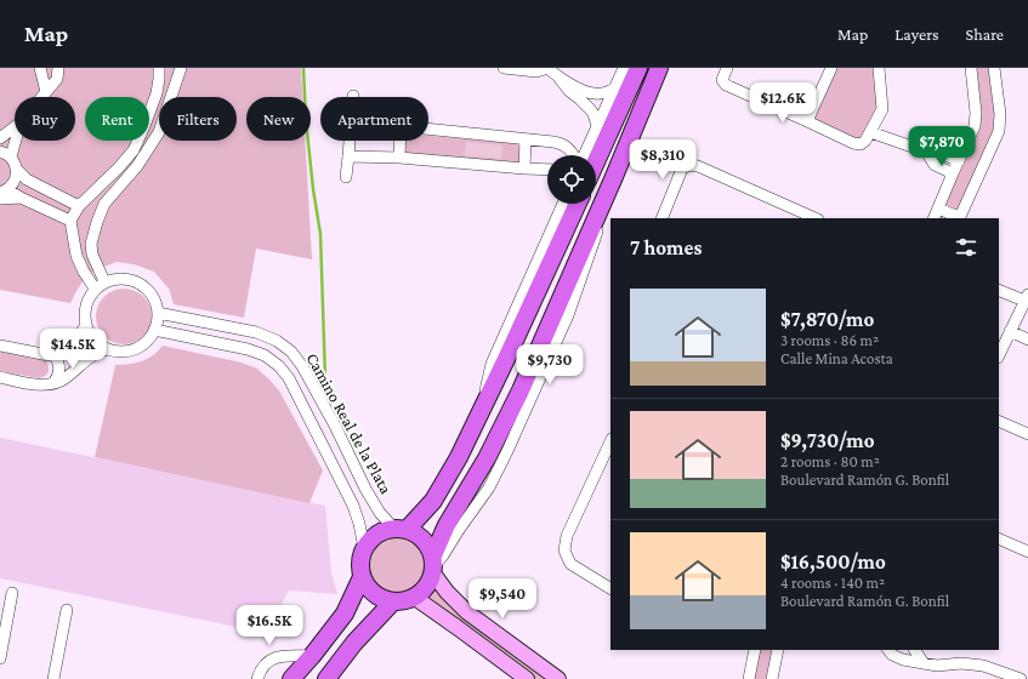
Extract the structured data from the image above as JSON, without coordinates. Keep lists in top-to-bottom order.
{
  "streets": {
    "street": ["Camino Real de la Plata"]
  },
  "page": {
    "header": "Map",
    "nav": ["Map", "Layers", "Share"],
    "price": [
      "$12.6K",
      "$7,870",
      "$8,310",
      "$14.5K",
      "$9,730",
      "$9,540",
      "$16.5K"
    ],
    "chip": [
      "Buy",
      "Rent",
      "Filters",
      "New",
      "Apartment"
    ],
    "heading": "7 homes",
    "list": [
      {
        "name": "$7,870/mo",
        "note": "3 rooms · 86 m² · Calle Mina Acosta"
      },
      {
        "name": "$9,730/mo",
        "note": "2 rooms · 80 m² · Boulevard Ramón G. Bonfil"
      },
      {
        "name": "$16,500/mo",
        "note": "4 rooms · 140 m² · Boulevard Ramón G. Bonfil"
      }
    ]
  }
}
